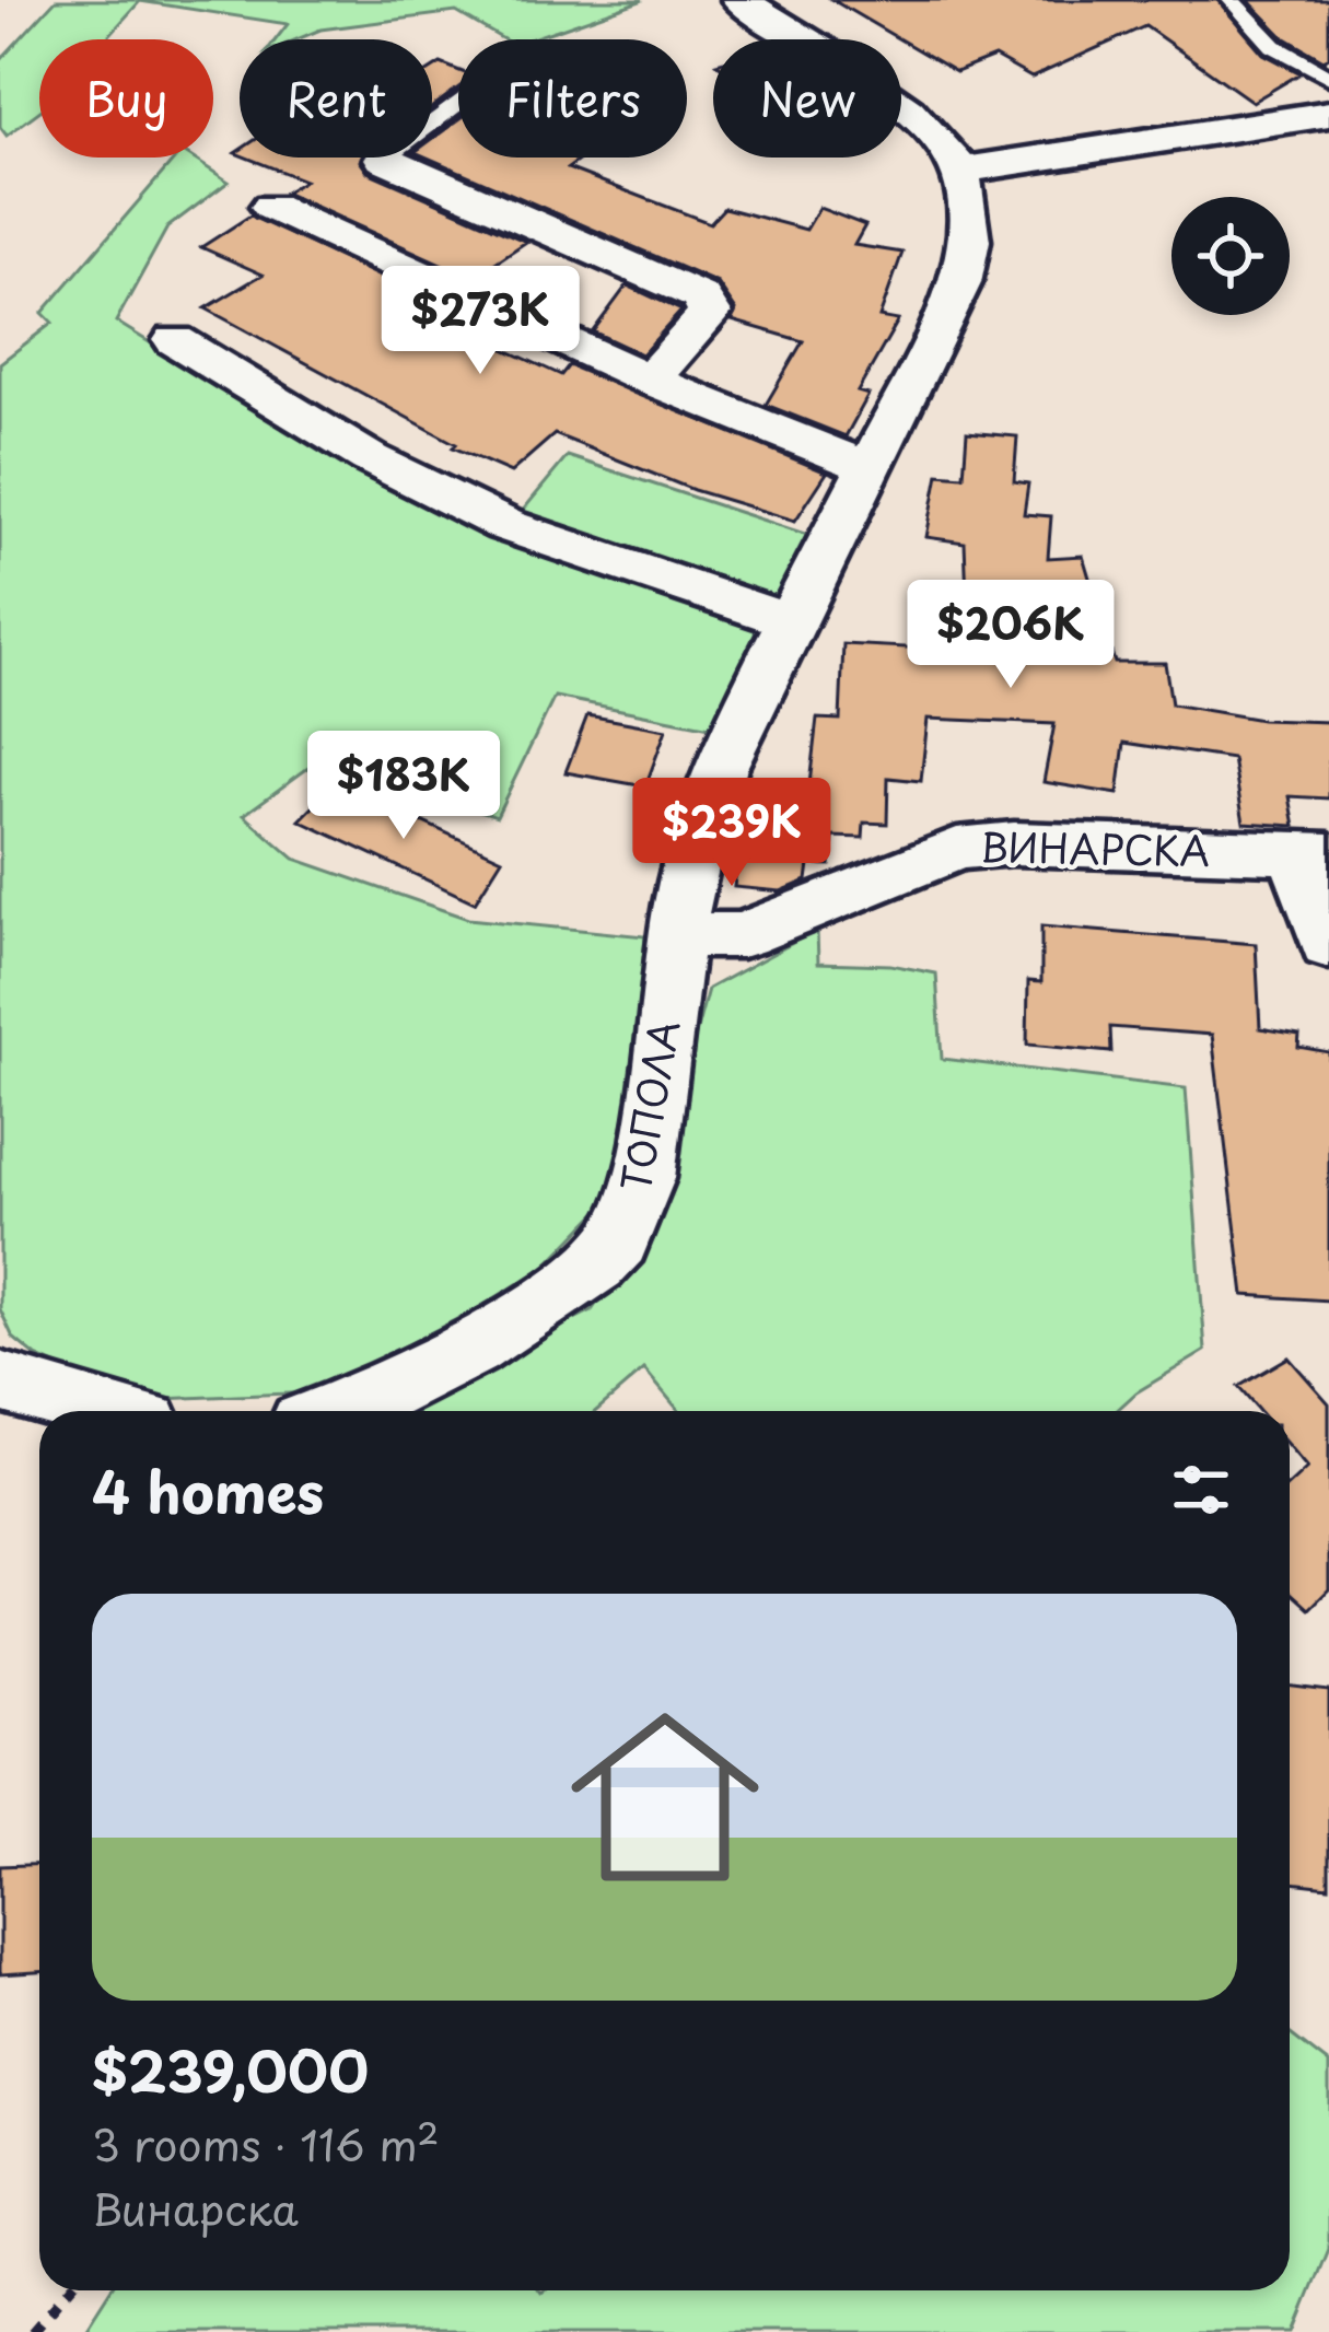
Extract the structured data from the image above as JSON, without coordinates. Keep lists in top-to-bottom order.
{
  "streets": {
    "street": ["ВИНАРСКА", "ТОПОЛА"]
  },
  "crossings": [
    ["ВИНАРСКА", "ТОПОЛА"]
  ],
  "page": {
    "chip": [
      "Buy",
      "Rent",
      "Filters",
      "New"
    ],
    "price": [
      "$273K",
      "$206K",
      "$183K",
      "$239K"
    ],
    "heading": "4 homes",
    "list": [
      {
        "name": "$239,000",
        "note": "3 rooms · 116 m² · Винарска"
      }
    ]
  }
}
